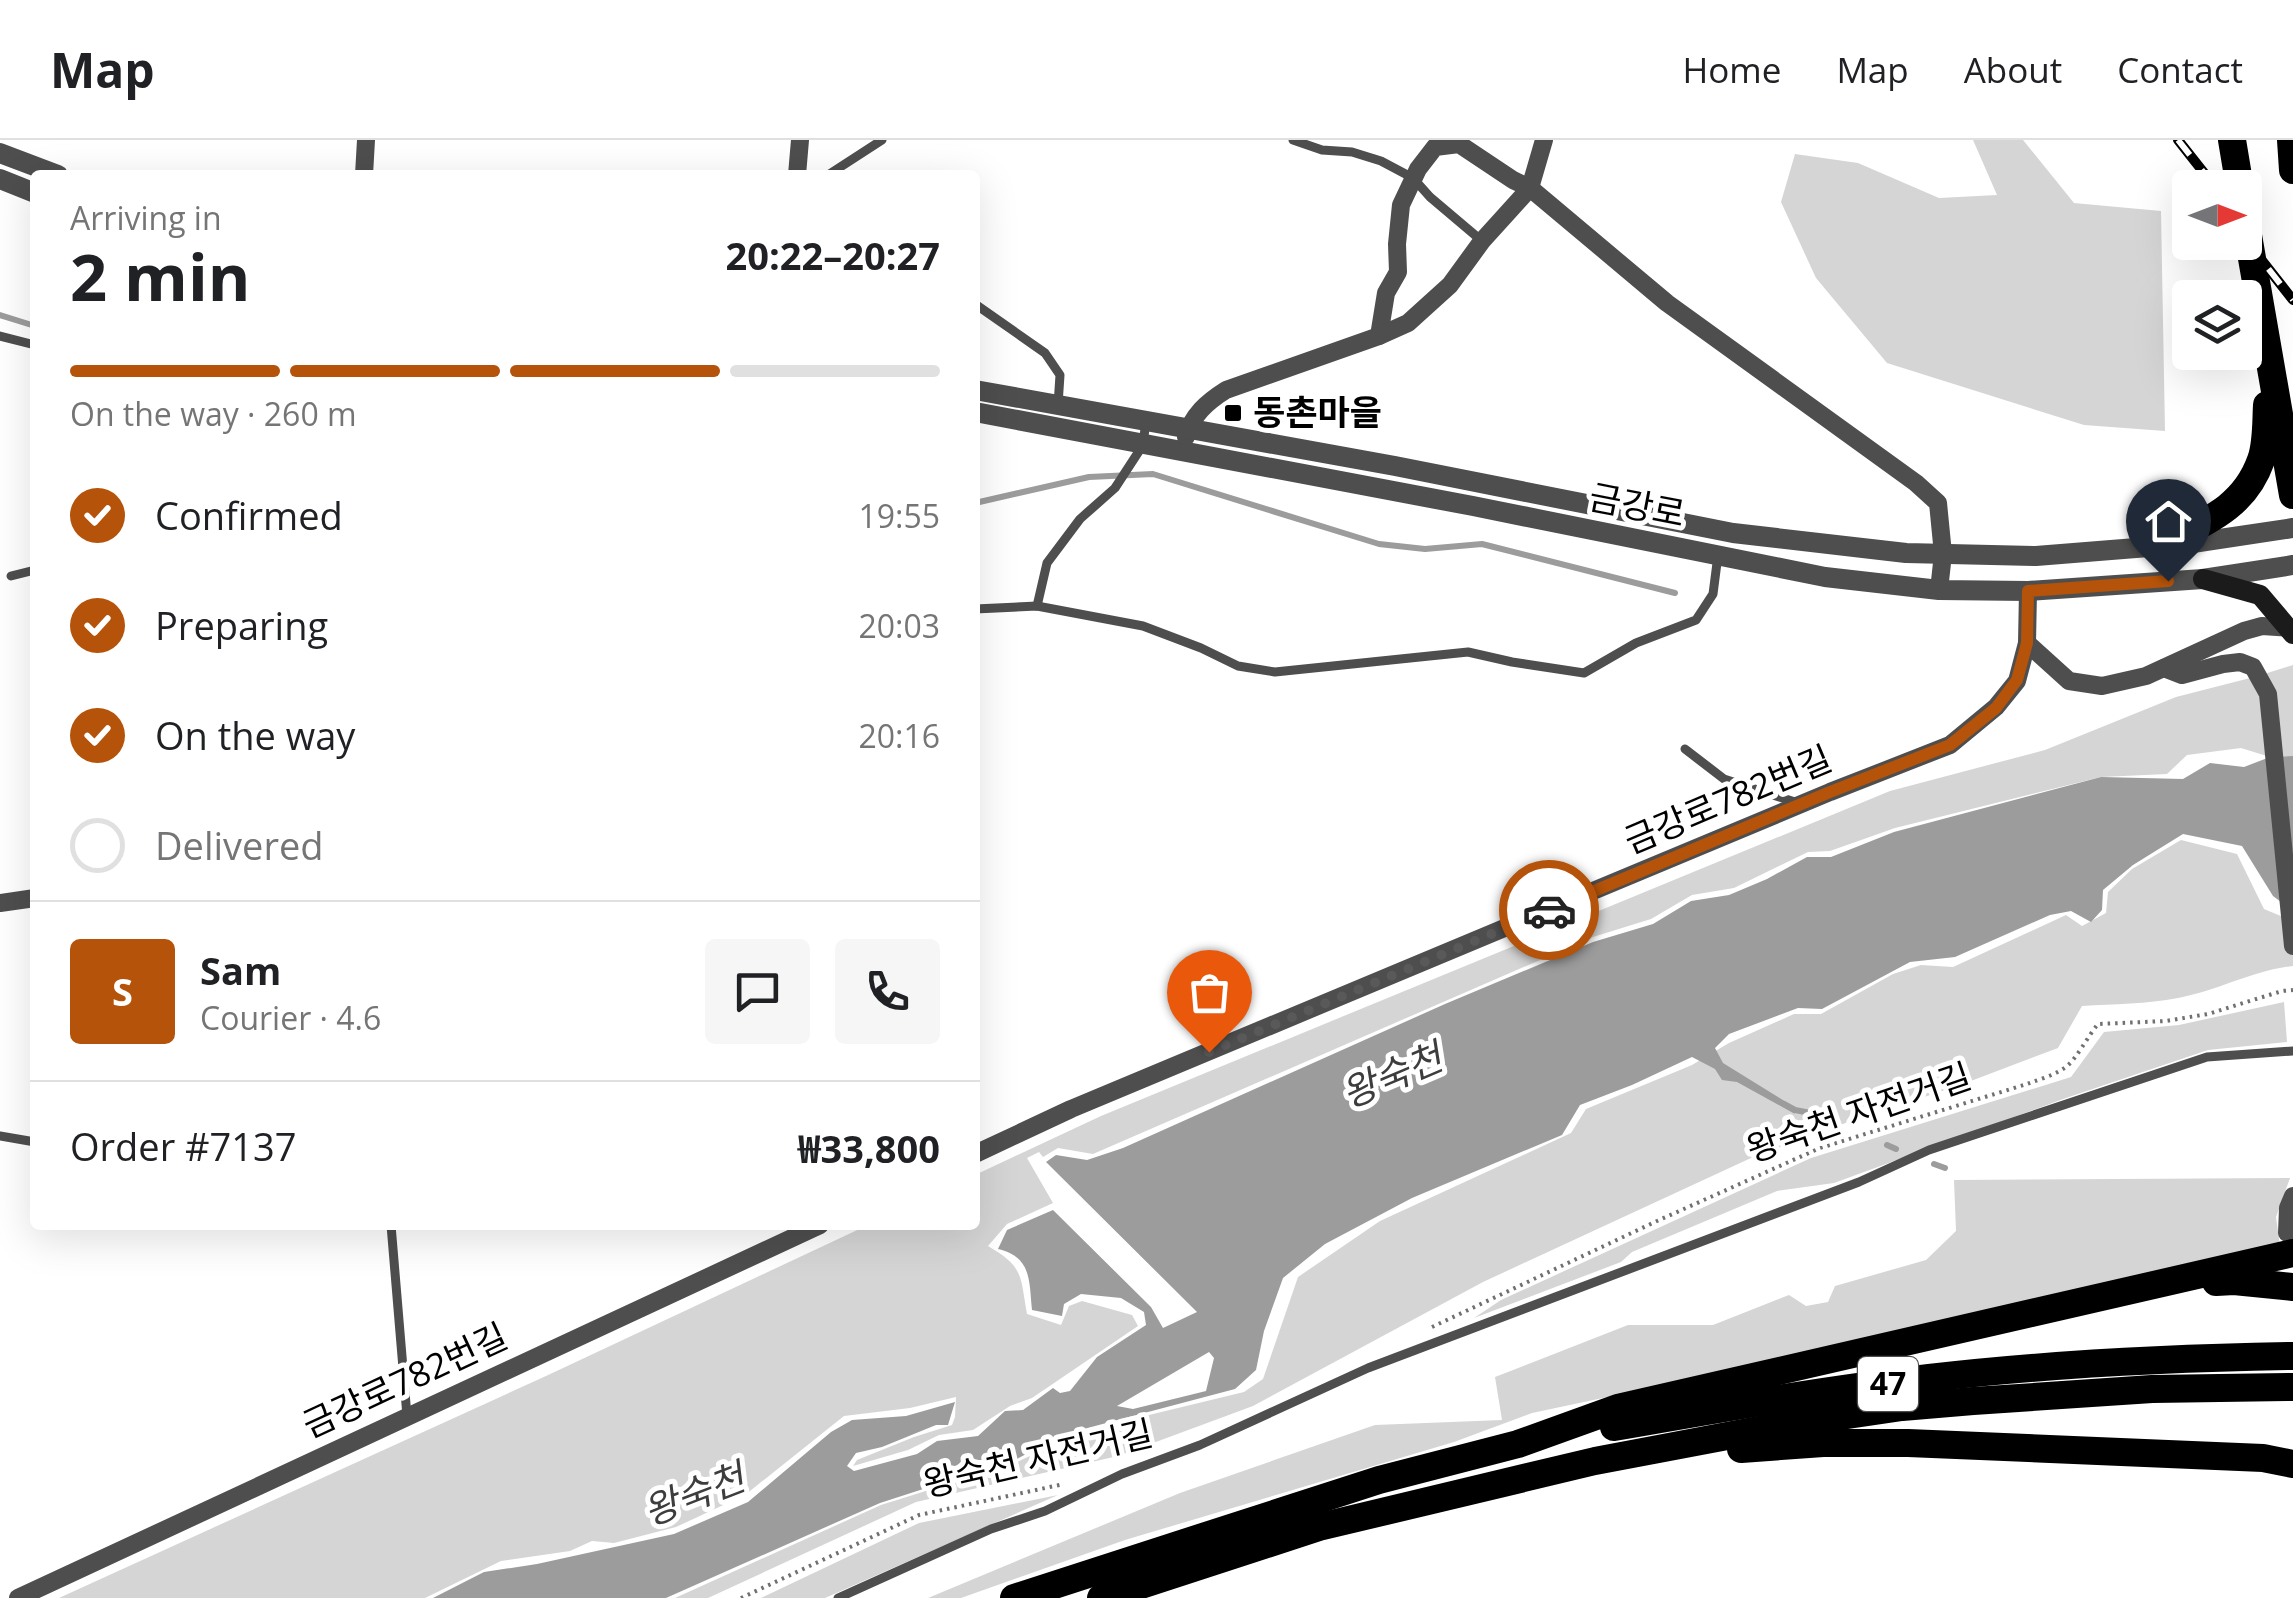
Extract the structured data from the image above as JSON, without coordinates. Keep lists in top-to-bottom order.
{
  "streets": {
    "highway": ["47"],
    "street": ["금강로", "금강로782번길"],
    "lane": ["왕숙천 자전거길"]
  },
  "crossings": [
    ["금강로", "금강로782번길"]
  ],
  "water": ["왕숙천"],
  "places": {
    "transit": ["동촌마을"]
  },
  "north": "right",
  "page": {
    "header": "Map",
    "nav": [
      "Home",
      "Map",
      "About",
      "Contact"
    ],
    "heading": ["2 min", "Arriving in", "20:22–20:27"],
    "panel": [
      "Sam",
      "Courier · 4.6",
      "Order #7137",
      "₩33,800"
    ],
    "bar": "On the way · 260 m",
    "list": [
      ["Confirmed", "19:55"],
      ["Preparing", "20:03"],
      ["On the way", "20:16"],
      "Delivered"
    ],
    "round": "S"
  }
}
